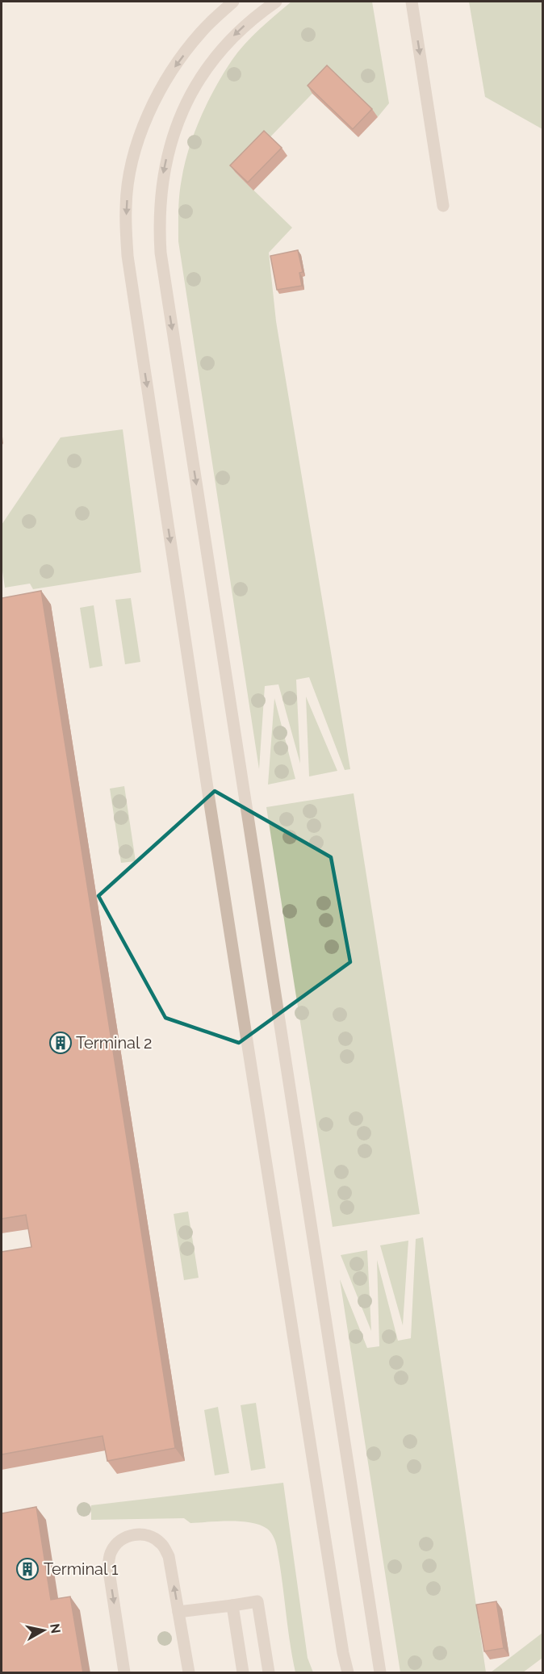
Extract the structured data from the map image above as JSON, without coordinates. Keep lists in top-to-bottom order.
{
  "places": {
    "building": ["Terminal 2", "Terminal 1"]
  },
  "north": "right"
}
